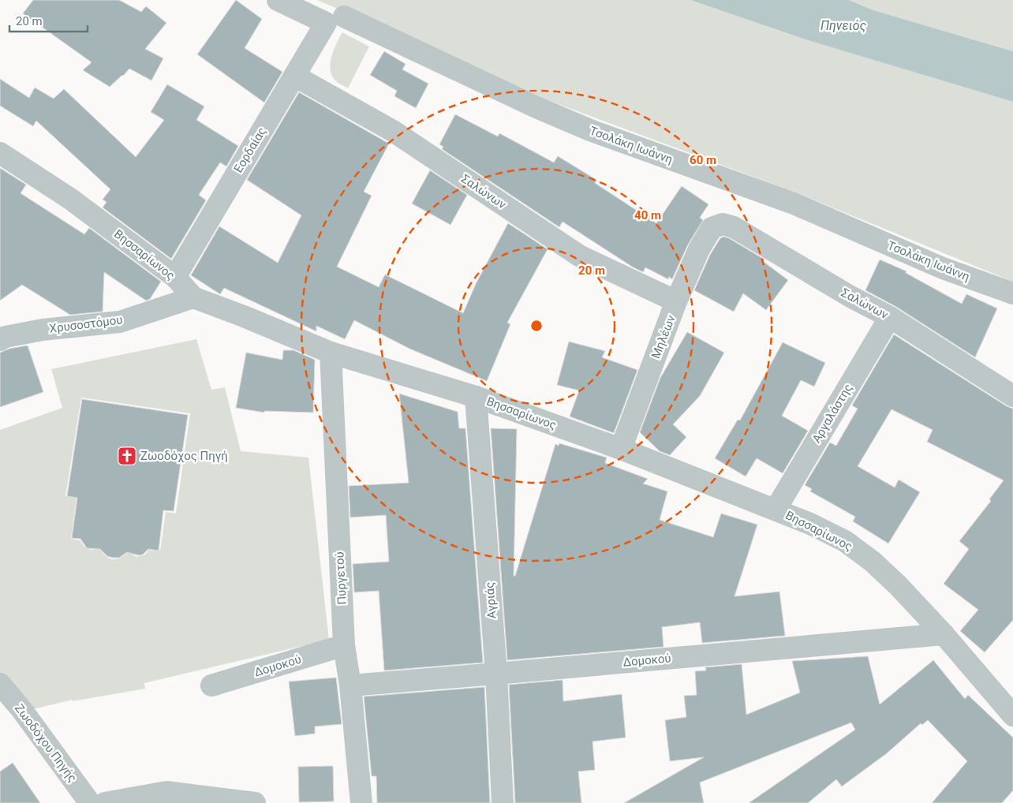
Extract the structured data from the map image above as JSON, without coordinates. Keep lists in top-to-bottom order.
{
  "streets": {
    "street": [
      "Τσολάκη Ιωάννη",
      "Εορδαίας",
      "Σαλώνων",
      "Βησσαρίωνος",
      "Χρυσοστόμου",
      "Μηλέων",
      "Αργαλάστης",
      "Πυργετού",
      "Αγριάς",
      "Δομοκού",
      "Ζωοδόχου Πηγής"
    ]
  },
  "crossings": [
    ["Τσολάκη Ιωάννη", "Εορδαίας"],
    ["Εορδαίας", "Σαλώνων"],
    ["Εορδαίας", "Βησσαρίωνος"],
    ["Σαλώνων", "Μηλέων"],
    ["Σαλώνων", "Αργαλάστης"],
    ["Βησσαρίωνος", "Χρυσοστόμου"],
    ["Βησσαρίωνος", "Μηλέων"],
    ["Βησσαρίωνος", "Αργαλάστης"],
    ["Βησσαρίωνος", "Πυργετού"],
    ["Βησσαρίωνος", "Αγριάς"],
    ["Βησσαρίωνος", "Δομοκού"],
    ["Πυργετού", "Δομοκού"],
    ["Αγριάς", "Δομοκού"]
  ],
  "water": ["Πηνειός"],
  "places": {
    "church": ["Ζωοδόχος Πηγή"]
  },
  "scale_bar": "20 m",
  "rings": ["60 m", "40 m", "20 m"]
}
